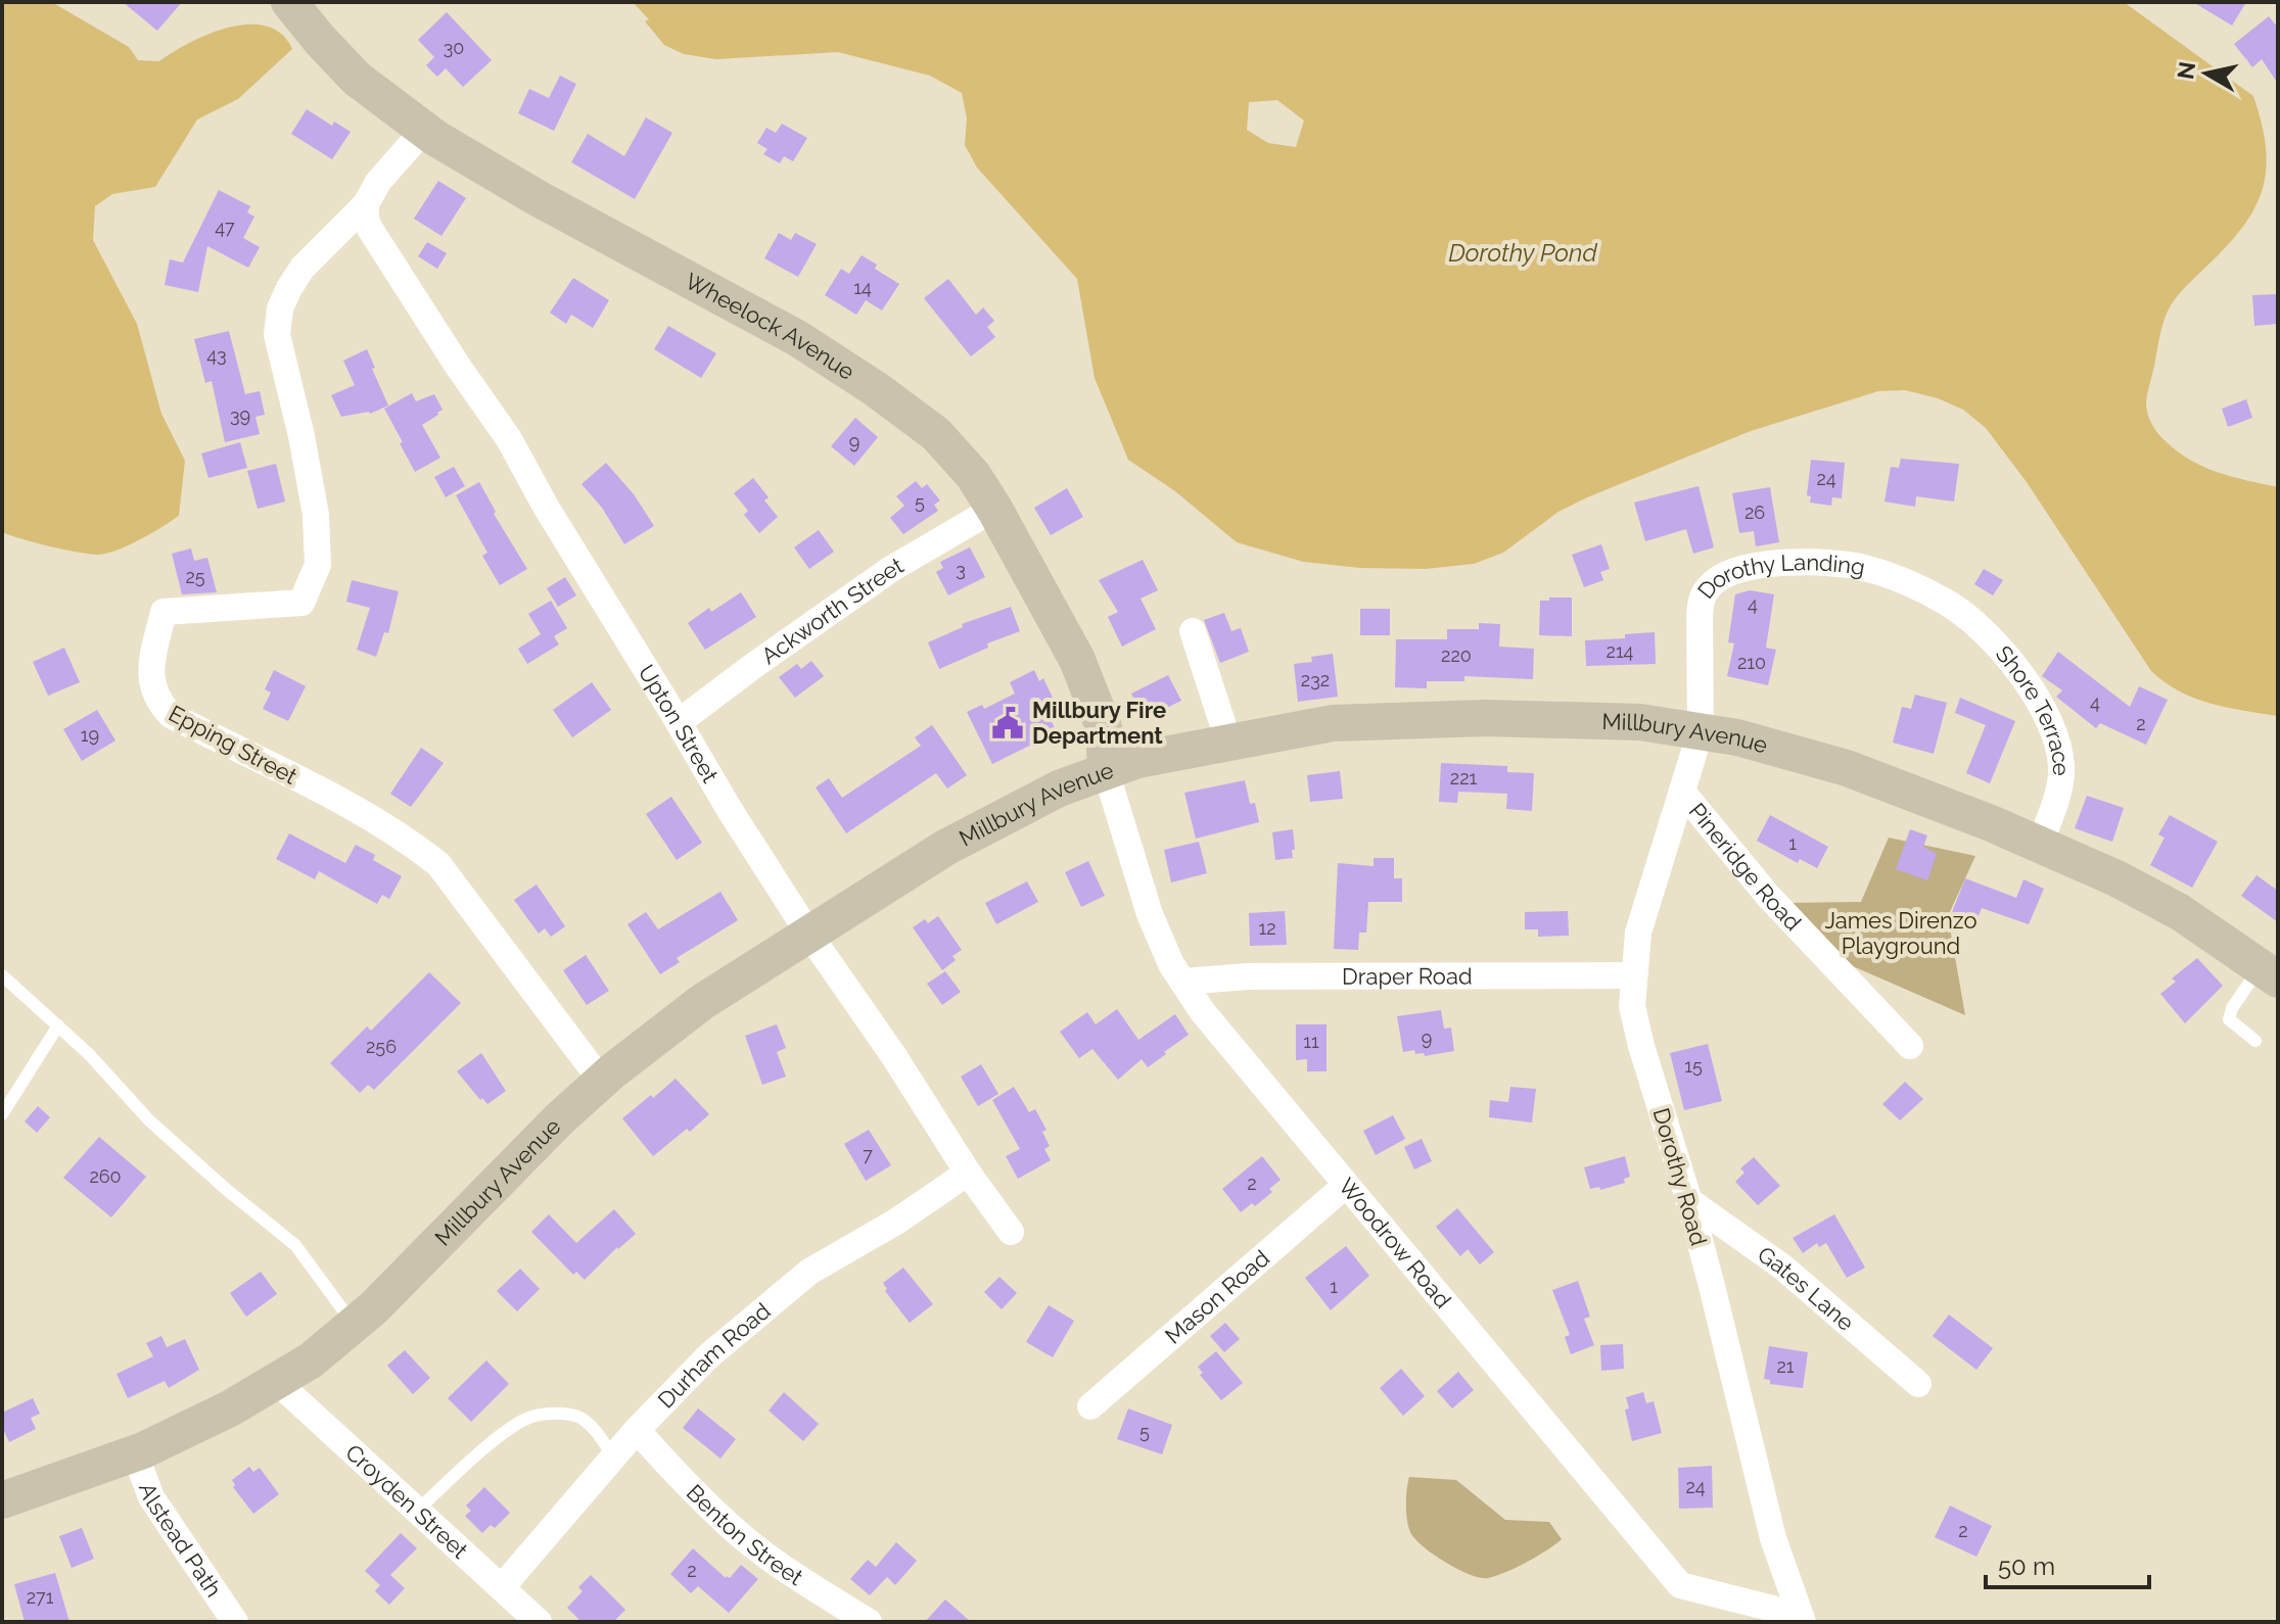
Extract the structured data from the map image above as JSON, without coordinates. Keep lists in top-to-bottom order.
{
  "streets": {
    "main road": ["Wheelock Avenue", "Millbury Avenue"],
    "street": [
      "Dorothy Landing",
      "Ackworth Street",
      "Shore Terrace",
      "Upton Street",
      "Epping Street",
      "Pineridge Road",
      "Draper Road",
      "Dorothy Road",
      "Woodrow Road",
      "Gates Lane",
      "Mason Road",
      "Durham Road",
      "Croyden Street",
      "Benton Street",
      "Alstead Path"
    ]
  },
  "crossings": [
    ["Wheelock Avenue", "Ackworth Street"],
    ["Wheelock Avenue", "Millbury Avenue"],
    ["Wheelock Avenue", "Epping Street"],
    ["Wheelock Avenue", "Woodrow Road"],
    ["Dorothy Landing", "Shore Terrace"],
    ["Dorothy Landing", "Millbury Avenue"],
    ["Dorothy Landing", "Dorothy Road"],
    ["Ackworth Street", "Upton Street"],
    ["Shore Terrace", "Millbury Avenue"],
    ["Upton Street", "Millbury Avenue"],
    ["Upton Street", "Epping Street"],
    ["Upton Street", "Durham Road"],
    ["Millbury Avenue", "Epping Street"],
    ["Millbury Avenue", "Dorothy Road"],
    ["Millbury Avenue", "Woodrow Road"],
    ["Millbury Avenue", "Croyden Street"],
    ["Millbury Avenue", "Alstead Path"],
    ["Pineridge Road", "Dorothy Road"],
    ["Draper Road", "Dorothy Road"],
    ["Draper Road", "Woodrow Road"],
    ["Dorothy Road", "Gates Lane"],
    ["Woodrow Road", "Mason Road"],
    ["Durham Road", "Croyden Street"],
    ["Durham Road", "Benton Street"]
  ],
  "water": ["Dorothy Pond"],
  "parks": ["James Direnzo Playground"],
  "places": {
    "public building": ["Millbury Fire Department"]
  },
  "house_numbers": [
    "30",
    "47",
    "14",
    "43",
    "39",
    "9",
    "24",
    "5",
    "26",
    "3",
    "25",
    "4",
    "214",
    "220",
    "210",
    "232",
    "4",
    "2",
    "19",
    "221",
    "1",
    "12",
    "9",
    "11",
    "256",
    "15",
    "7",
    "260",
    "2",
    "1",
    "21",
    "5",
    "24",
    "2",
    "2",
    "271"
  ],
  "scale_bar": "50 m",
  "north": "left"
}
